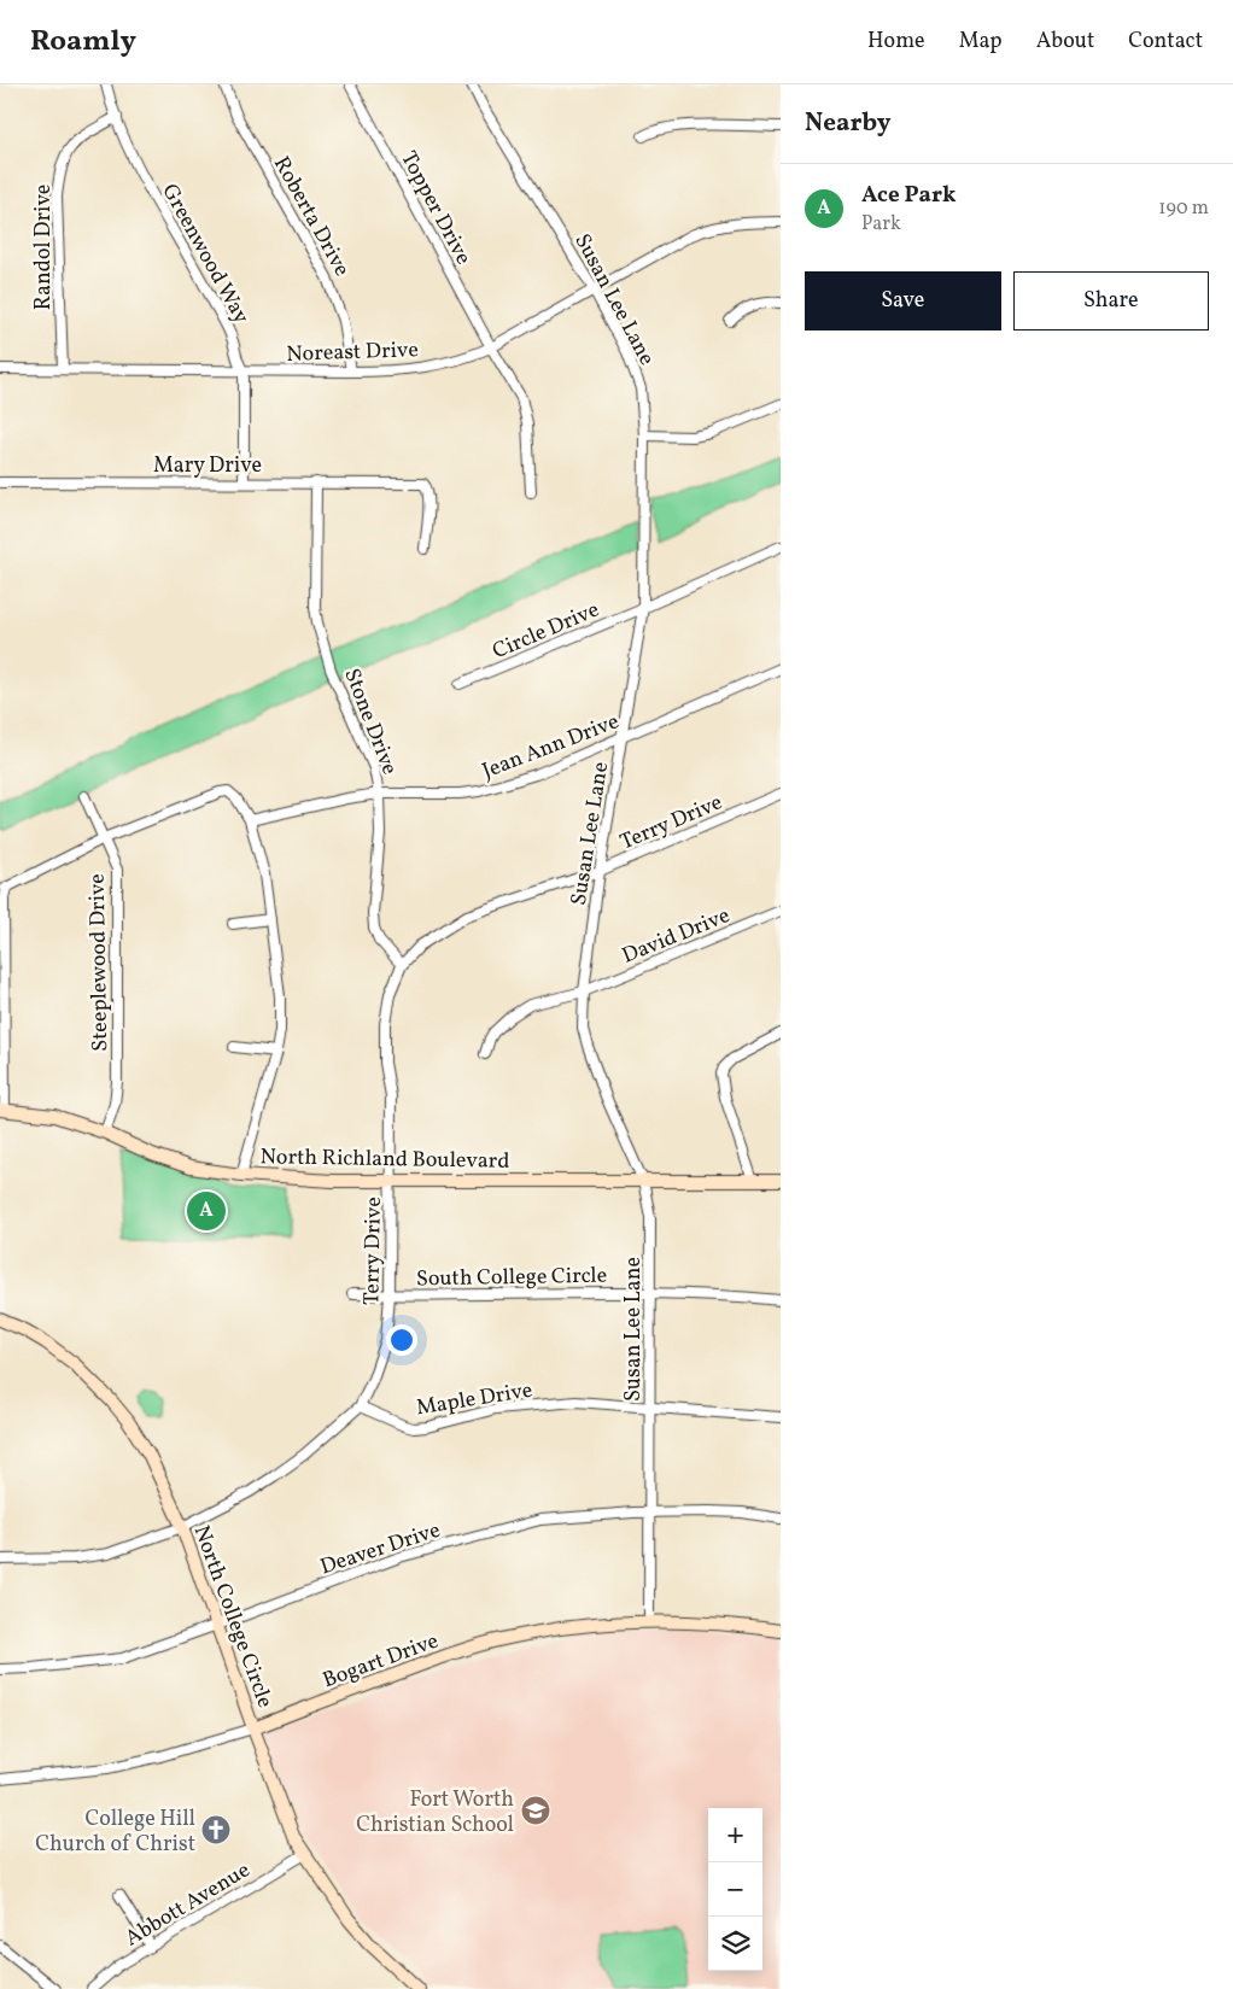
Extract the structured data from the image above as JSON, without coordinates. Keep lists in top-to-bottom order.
{
  "streets": {
    "street": [
      "Topper Drive",
      "Roberta Drive",
      "Randol Drive",
      "Greenwood Way",
      "Susan Lee Lane",
      "Noreast Drive",
      "Mary Drive",
      "Circle Drive",
      "Stone Drive",
      "Jean Ann Drive",
      "Terry Drive",
      "David Drive",
      "Steeplewood Drive",
      "North Richland Boulevard",
      "South College Circle",
      "Maple Drive",
      "Deaver Drive",
      "North College Circle",
      "Bogart Drive",
      "Abbott Avenue"
    ]
  },
  "crossings": [
    ["Topper Drive", "Noreast Drive"],
    ["Roberta Drive", "Noreast Drive"],
    ["Randol Drive", "Greenwood Way"],
    ["Randol Drive", "Noreast Drive"],
    ["Greenwood Way", "Noreast Drive"],
    ["Greenwood Way", "Mary Drive"],
    ["Susan Lee Lane", "Noreast Drive"],
    ["Susan Lee Lane", "Circle Drive"],
    ["Susan Lee Lane", "Jean Ann Drive"],
    ["Susan Lee Lane", "Terry Drive"],
    ["Susan Lee Lane", "David Drive"],
    ["Susan Lee Lane", "North Richland Boulevard"],
    ["Susan Lee Lane", "South College Circle"],
    ["Susan Lee Lane", "Maple Drive"],
    ["Susan Lee Lane", "Deaver Drive"],
    ["Susan Lee Lane", "Bogart Drive"],
    ["Mary Drive", "Stone Drive"],
    ["Stone Drive", "Jean Ann Drive"],
    ["Stone Drive", "Terry Drive"],
    ["Terry Drive", "North Richland Boulevard"],
    ["Terry Drive", "South College Circle"],
    ["Terry Drive", "Maple Drive"],
    ["Terry Drive", "North College Circle"],
    ["Steeplewood Drive", "North Richland Boulevard"],
    ["Deaver Drive", "North College Circle"],
    ["North College Circle", "Bogart Drive"],
    ["North College Circle", "Abbott Avenue"]
  ],
  "places": {
    "school or university": ["Fort Worth Christian School"],
    "church": ["College Hill Church of Christ"]
  },
  "page": {
    "header": "Roamly",
    "nav": [
      "Home",
      "Map",
      "About",
      "Contact"
    ],
    "heading": "Nearby",
    "list": [
      {
        "mark": "A",
        "name": "Ace Park",
        "note": "Park",
        "value": "190 m"
      }
    ],
    "buttons": ["Save", "Share"],
    "pins": "A",
    "map_buttons": ["+", "−"]
  }
}
